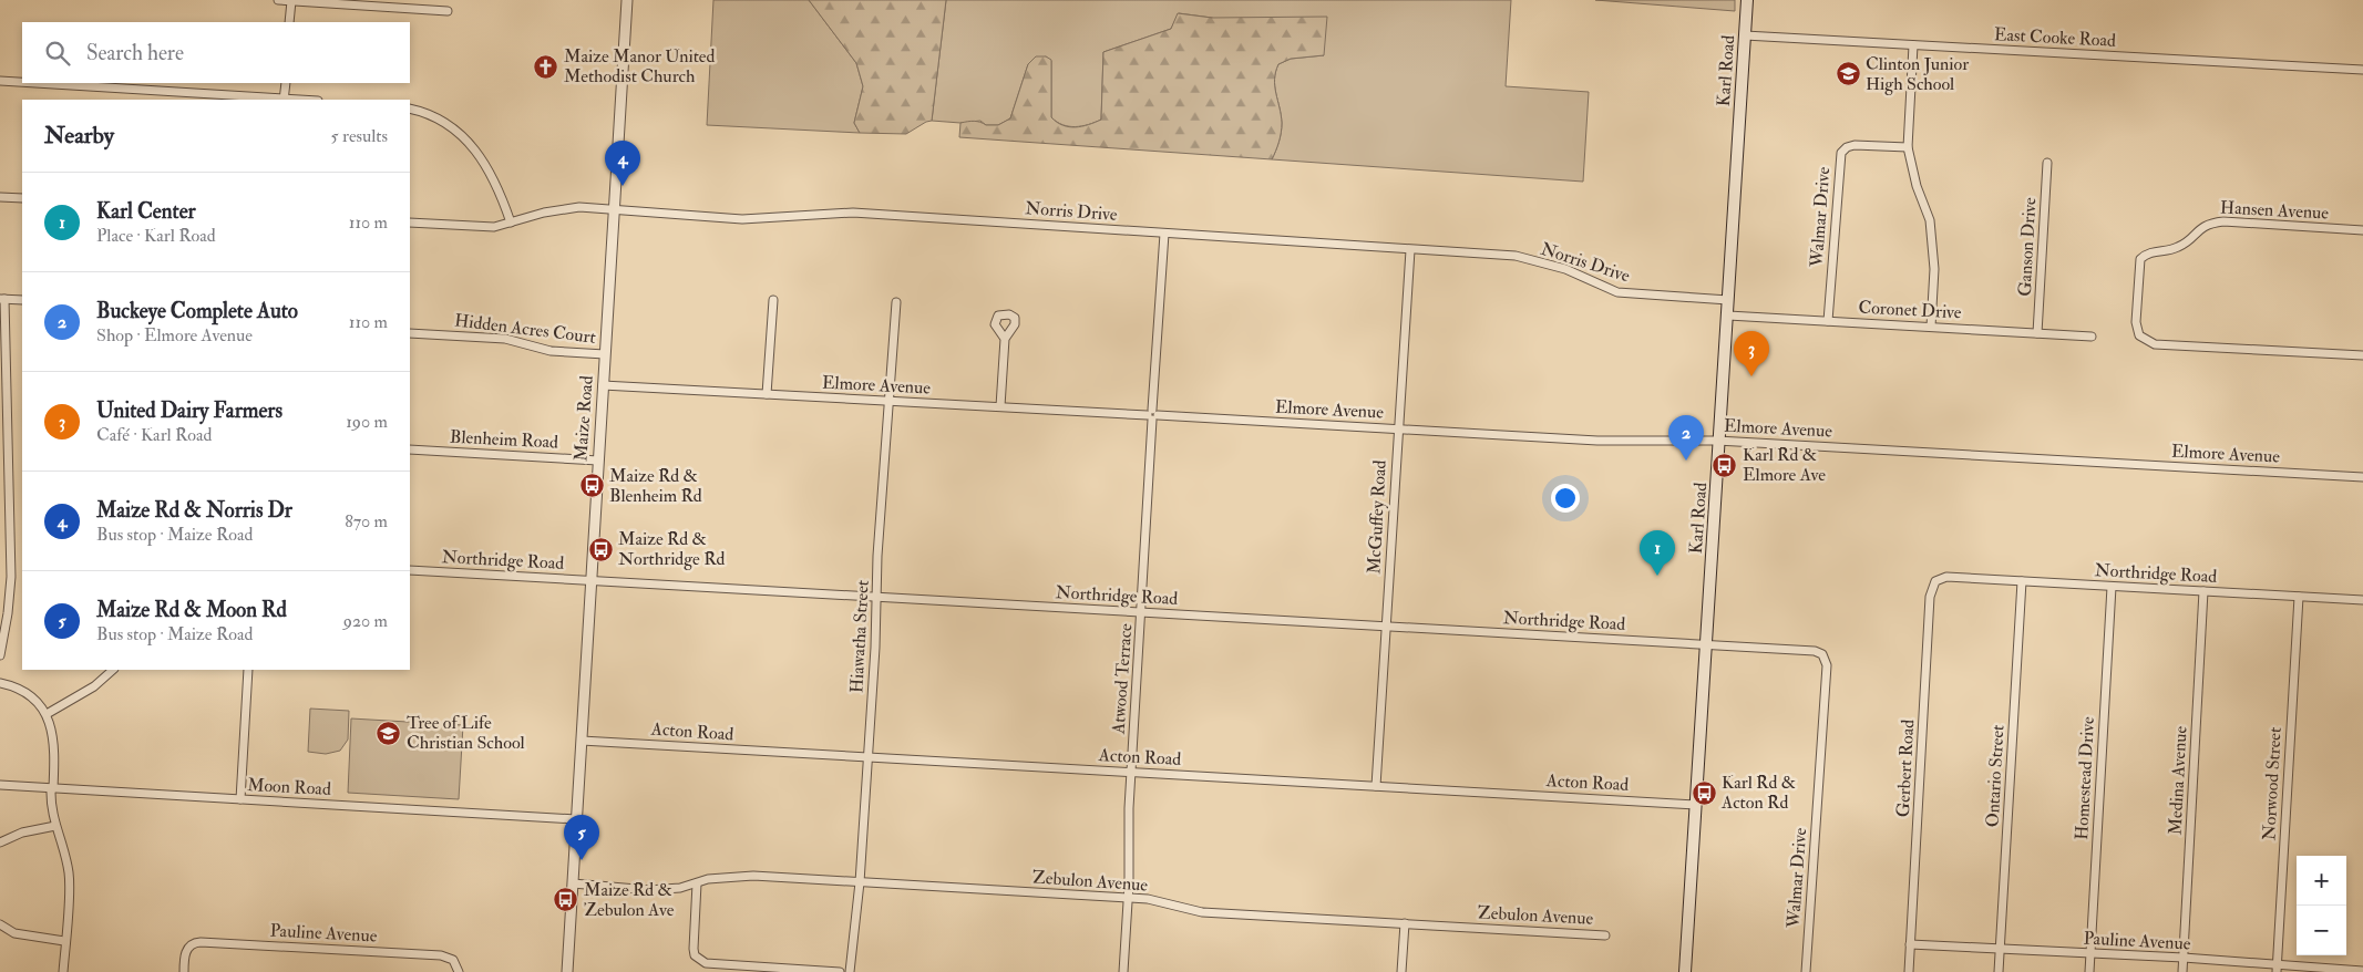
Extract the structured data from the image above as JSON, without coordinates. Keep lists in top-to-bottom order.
{
  "streets": {
    "main road": ["Karl Road"],
    "street": [
      "East Cooke Road",
      "Hansen Avenue",
      "Norris Drive",
      "Walmar Drive",
      "Ganson Drive",
      "Coronet Drive",
      "Hidden Acres Court",
      "Elmore Avenue",
      "Maize Road",
      "Blenheim Road",
      "McGuffey Road",
      "Northridge Road",
      "Hiawatha Street",
      "Atwood Terrace",
      "Acton Road",
      "Gerbert Road",
      "Ontario Street",
      "Homestead Drive",
      "Medina Avenue",
      "Norwood Street",
      "Moon Road",
      "Zebulon Avenue",
      "Pauline Avenue"
    ]
  },
  "crossings": [
    ["East Cooke Road", "Karl Road"],
    ["Karl Road", "Norris Drive"],
    ["Karl Road", "Coronet Drive"],
    ["Karl Road", "Elmore Avenue"],
    ["Karl Road", "Northridge Road"],
    ["Karl Road", "Acton Road"],
    ["Norris Drive", "Maize Road"],
    ["Norris Drive", "McGuffey Road"],
    ["Norris Drive", "Atwood Terrace"],
    ["Walmar Drive", "Coronet Drive"],
    ["Walmar Drive", "Northridge Road"],
    ["Ganson Drive", "Coronet Drive"],
    ["Hidden Acres Court", "Maize Road"],
    ["Elmore Avenue", "Maize Road"],
    ["Elmore Avenue", "McGuffey Road"],
    ["Elmore Avenue", "Hiawatha Street"],
    ["Elmore Avenue", "Atwood Terrace"],
    ["Maize Road", "Blenheim Road"],
    ["Maize Road", "Northridge Road"],
    ["Maize Road", "Acton Road"],
    ["Maize Road", "Moon Road"],
    ["Maize Road", "Zebulon Avenue"],
    ["McGuffey Road", "Northridge Road"],
    ["McGuffey Road", "Acton Road"],
    ["Northridge Road", "Hiawatha Street"],
    ["Northridge Road", "Atwood Terrace"],
    ["Northridge Road", "Gerbert Road"],
    ["Northridge Road", "Ontario Street"],
    ["Northridge Road", "Homestead Drive"],
    ["Northridge Road", "Medina Avenue"],
    ["Northridge Road", "Norwood Street"],
    ["Hiawatha Street", "Acton Road"],
    ["Hiawatha Street", "Zebulon Avenue"],
    ["Atwood Terrace", "Acton Road"],
    ["Atwood Terrace", "Zebulon Avenue"],
    ["Gerbert Road", "Pauline Avenue"],
    ["Ontario Street", "Pauline Avenue"],
    ["Homestead Drive", "Pauline Avenue"],
    ["Medina Avenue", "Pauline Avenue"],
    ["Norwood Street", "Pauline Avenue"]
  ],
  "places": {
    "church": ["Maize Manor United Methodist Church"],
    "school or university": ["Clinton Junior High School", "Tree of Life Christian School"],
    "bus stop": [
      "Karl Rd & Elmore Ave",
      "Maize Rd & Blenheim Rd",
      "Maize Rd & Northridge Rd",
      "Karl Rd & Acton Rd",
      "Maize Rd & Zebulon Ave"
    ]
  },
  "page": {
    "search": "Search here",
    "heading": ["Nearby", "5 results"],
    "pins": [
      "4",
      "3",
      "2",
      "1",
      "5"
    ],
    "list": [
      {
        "mark": "1",
        "name": "Karl Center",
        "note": "Place · Karl Road",
        "value": "110 m"
      },
      {
        "mark": "2",
        "name": "Buckeye Complete Auto",
        "note": "Shop · Elmore Avenue",
        "value": "110 m"
      },
      {
        "mark": "3",
        "name": "United Dairy Farmers",
        "note": "Café · Karl Road",
        "value": "190 m"
      },
      {
        "mark": "4",
        "name": "Maize Rd & Norris Dr",
        "note": "Bus stop · Maize Road",
        "value": "870 m"
      },
      {
        "mark": "5",
        "name": "Maize Rd & Moon Rd",
        "note": "Bus stop · Maize Road",
        "value": "920 m"
      }
    ],
    "map_buttons": ["+", "−"]
  }
}
